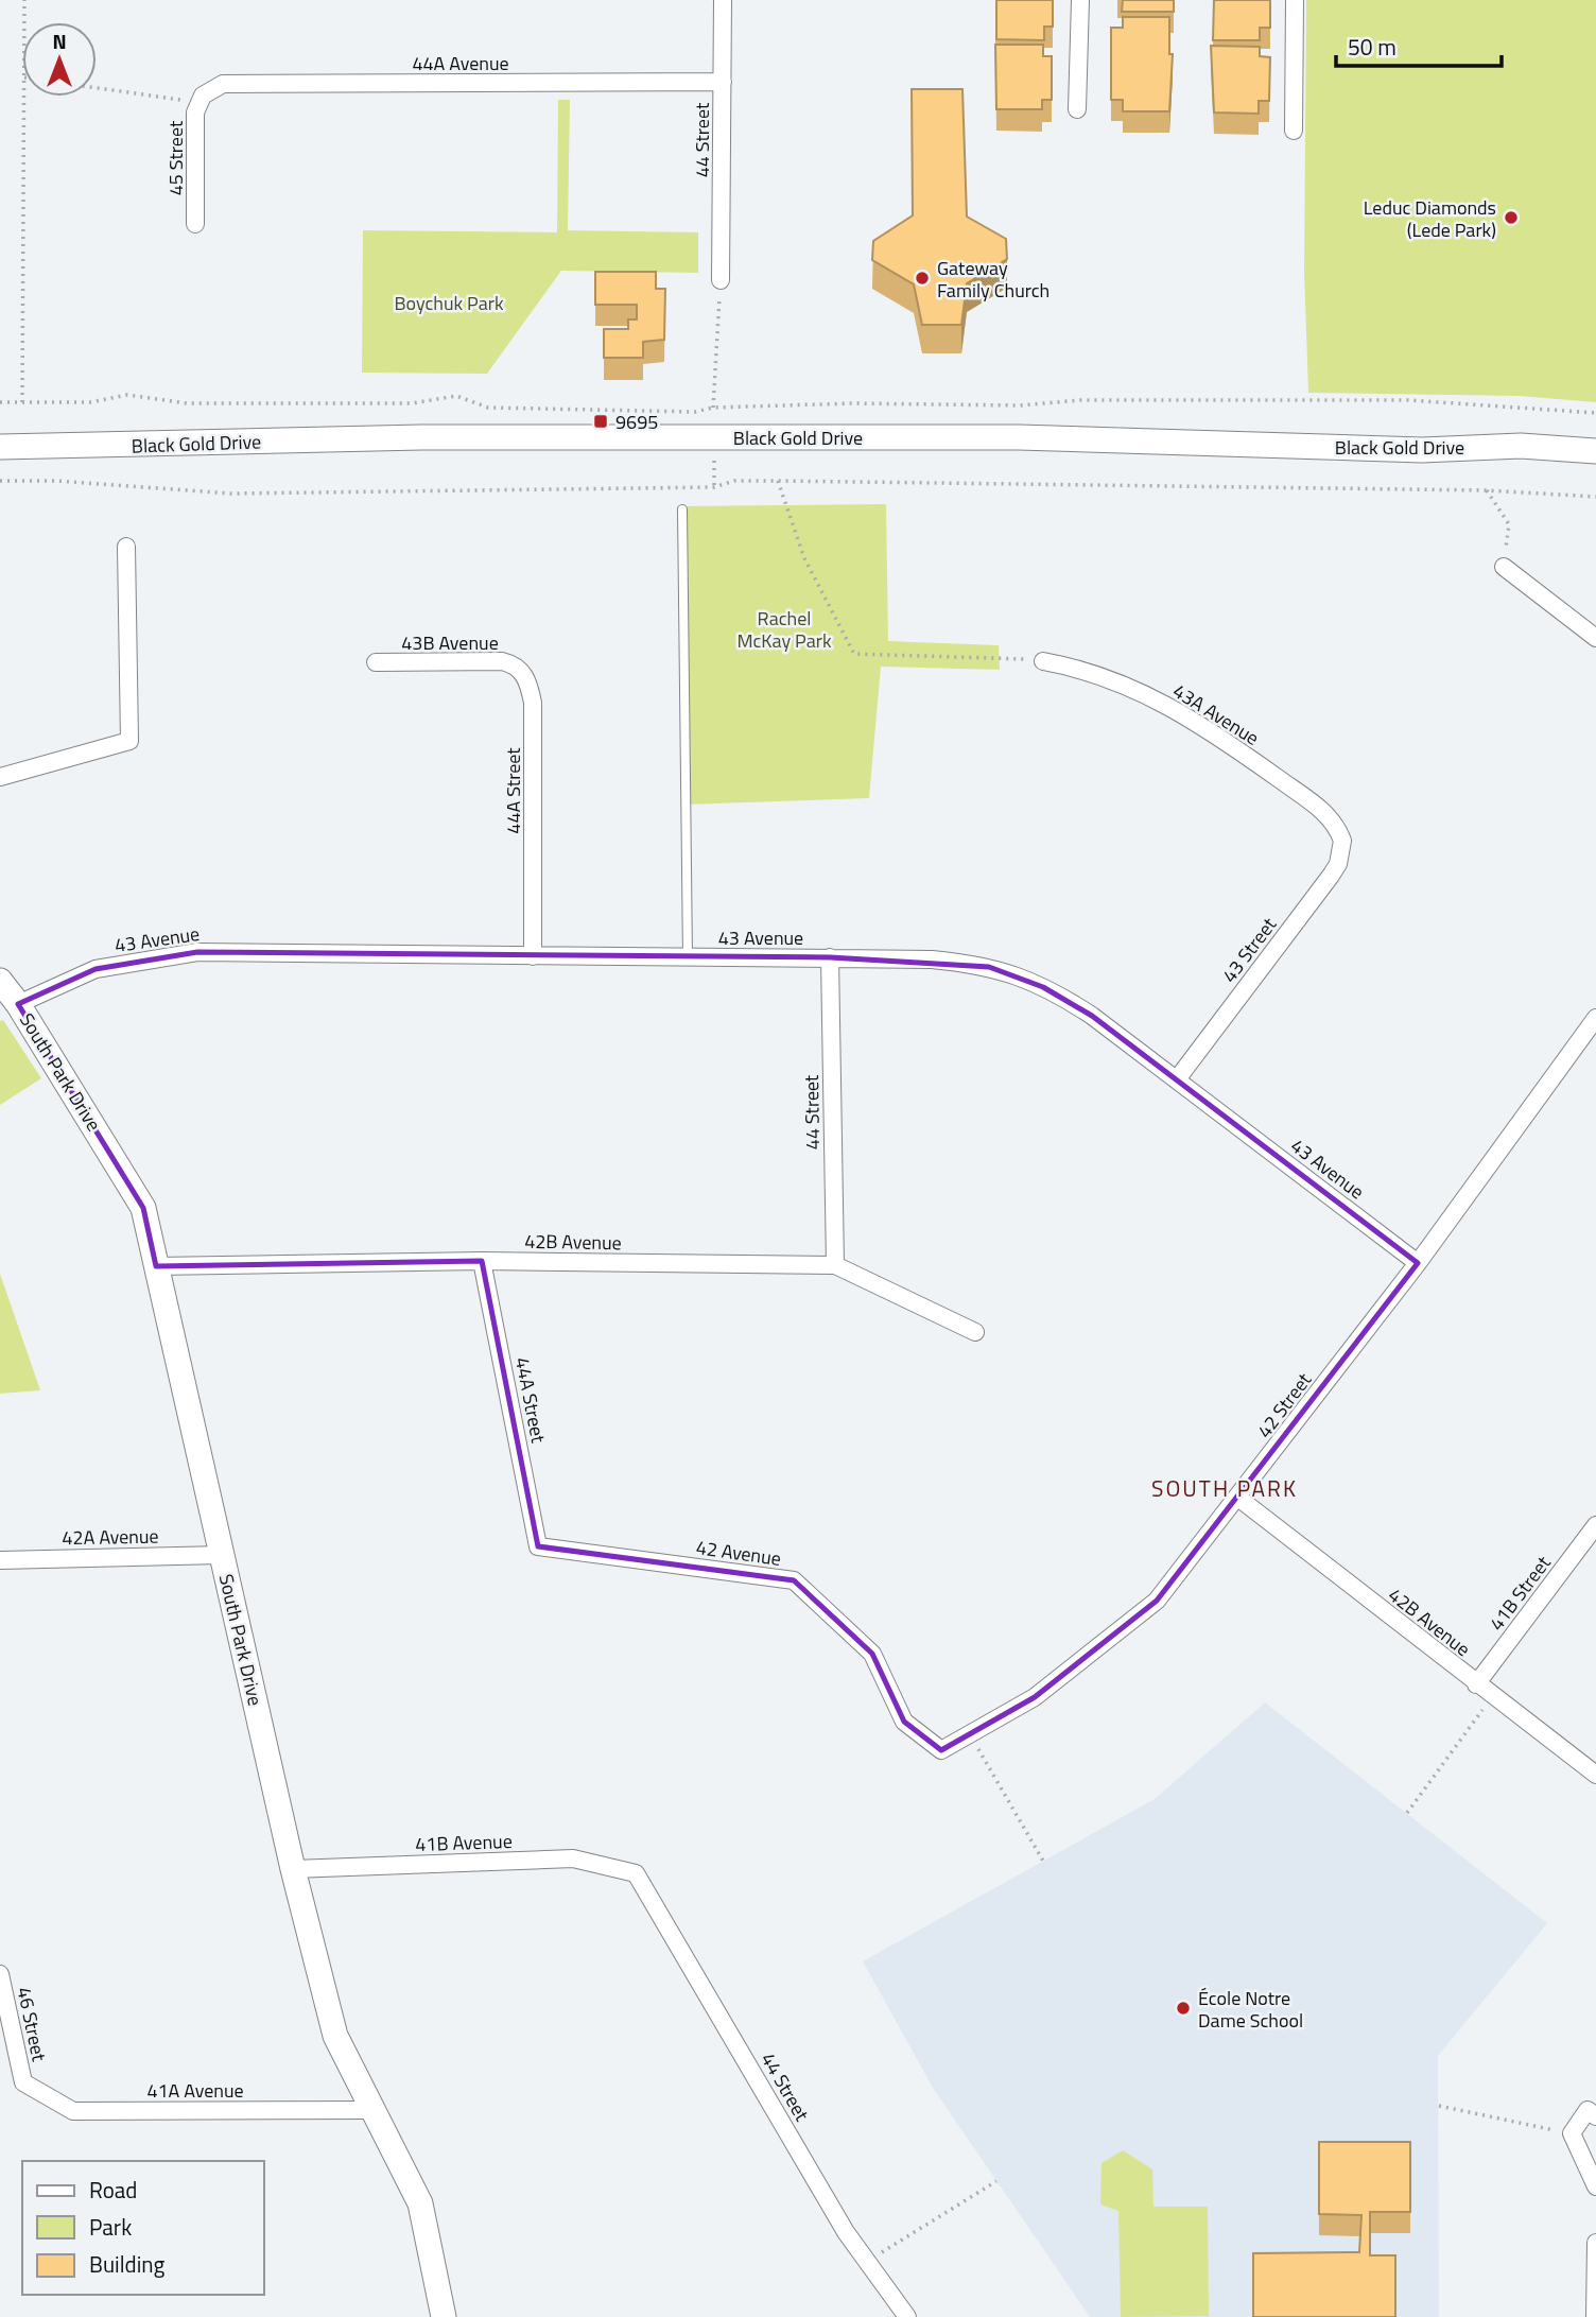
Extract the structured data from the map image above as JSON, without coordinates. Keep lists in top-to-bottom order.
{
  "streets": {
    "main road": ["Black Gold Drive", "South Park Drive"],
    "street": [
      "44A Avenue",
      "44 Street",
      "45 Street",
      "43B Avenue",
      "43A Avenue",
      "44A Street",
      "43 Avenue",
      "43 Street",
      "42B Avenue",
      "42 Street",
      "42A Avenue",
      "42 Avenue",
      "41B Street",
      "41B Avenue",
      "46 Street",
      "41A Avenue"
    ]
  },
  "crossings": [
    ["44A Avenue", "44 Street"],
    ["44A Avenue", "45 Street"],
    ["44 Street", "43 Avenue"],
    ["44 Street", "42B Avenue"],
    ["44 Street", "41B Avenue"],
    ["43B Avenue", "44A Street"],
    ["43A Avenue", "43 Street"],
    ["44A Street", "43 Avenue"],
    ["44A Street", "42B Avenue"],
    ["44A Street", "42 Avenue"],
    ["43 Avenue", "43 Street"],
    ["43 Avenue", "South Park Drive"],
    ["43 Avenue", "42 Street"],
    ["South Park Drive", "42B Avenue"],
    ["South Park Drive", "42A Avenue"],
    ["South Park Drive", "41B Avenue"],
    ["South Park Drive", "41A Avenue"],
    ["42B Avenue", "42 Street"],
    ["42B Avenue", "41B Street"],
    ["42 Street", "42 Avenue"],
    ["46 Street", "41A Avenue"]
  ],
  "districts": ["SOUTH PARK"],
  "parks": ["Boychuk Park", "Rachel McKay Park"],
  "places": {
    "other": ["Leduc Diamonds (Lede Park)", "Gateway Family Church", "École Notre Dame School"],
    "transit": ["9695"]
  },
  "legend": ["Road", "Park", "Building"],
  "scale_bar": "50 m",
  "north": "top"
}
